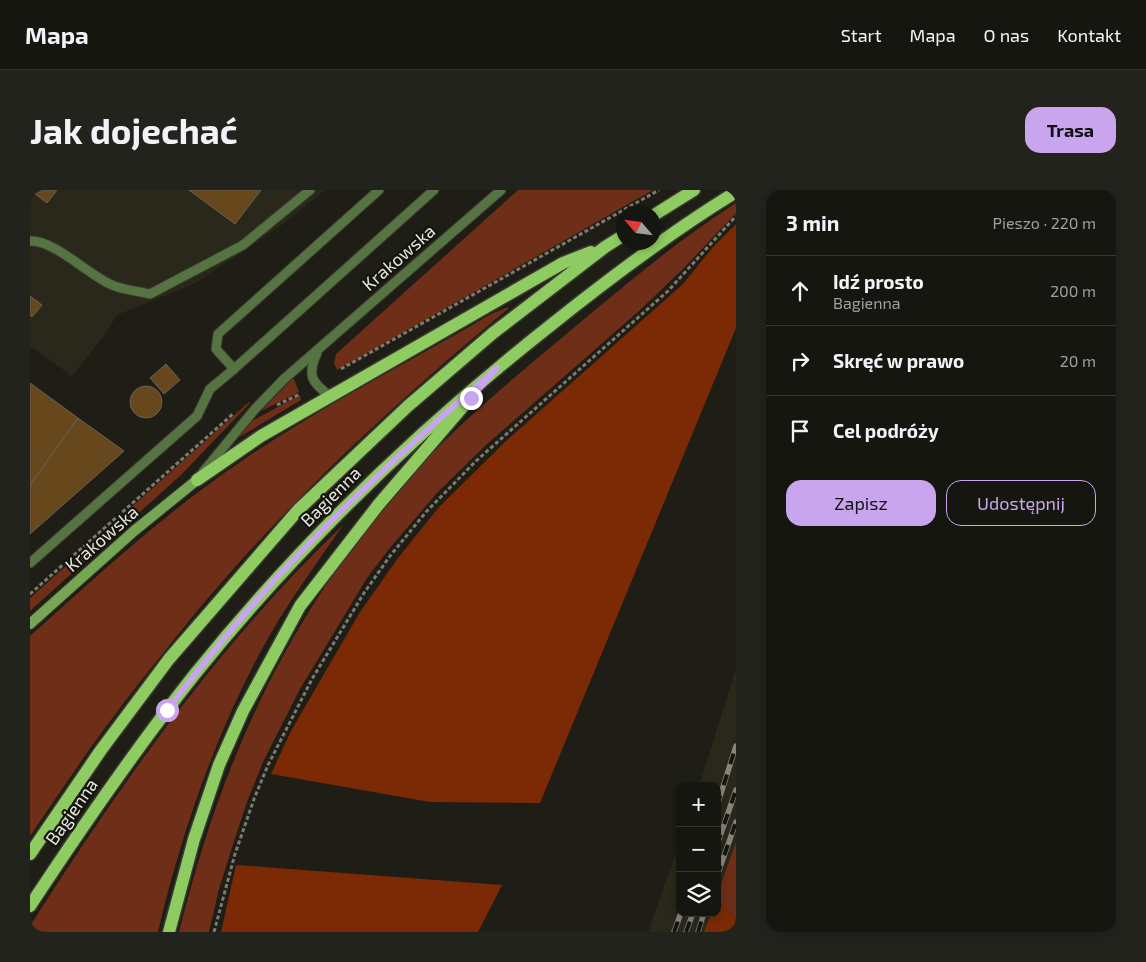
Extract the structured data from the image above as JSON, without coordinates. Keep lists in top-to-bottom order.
{
  "streets": {
    "main road": ["Bagienna"],
    "street": ["Krakowska"]
  },
  "north": "top left",
  "page": {
    "header": "Mapa",
    "nav": [
      "Start",
      "Mapa",
      "O nas",
      "Kontakt"
    ],
    "buttons": [
      "Trasa",
      ["Zapisz", "Udostępnij"]
    ],
    "title": "Jak dojechać",
    "heading": ["3 min", "Pieszo · 220 m"],
    "list": [
      ["Idź prosto", "Bagienna", "200 m"],
      ["Skręć w prawo", "20 m"],
      "Cel podróży"
    ],
    "map_buttons": ["+", "−"]
  }
}
